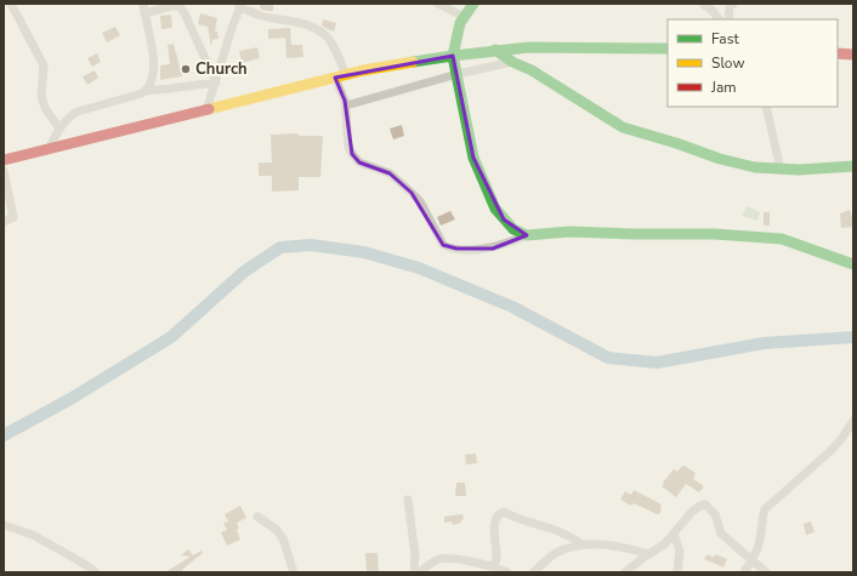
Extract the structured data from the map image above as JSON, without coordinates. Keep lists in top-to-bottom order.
{
  "places": ["Church"],
  "legend": ["Fast", "Slow", "Jam"]
}
